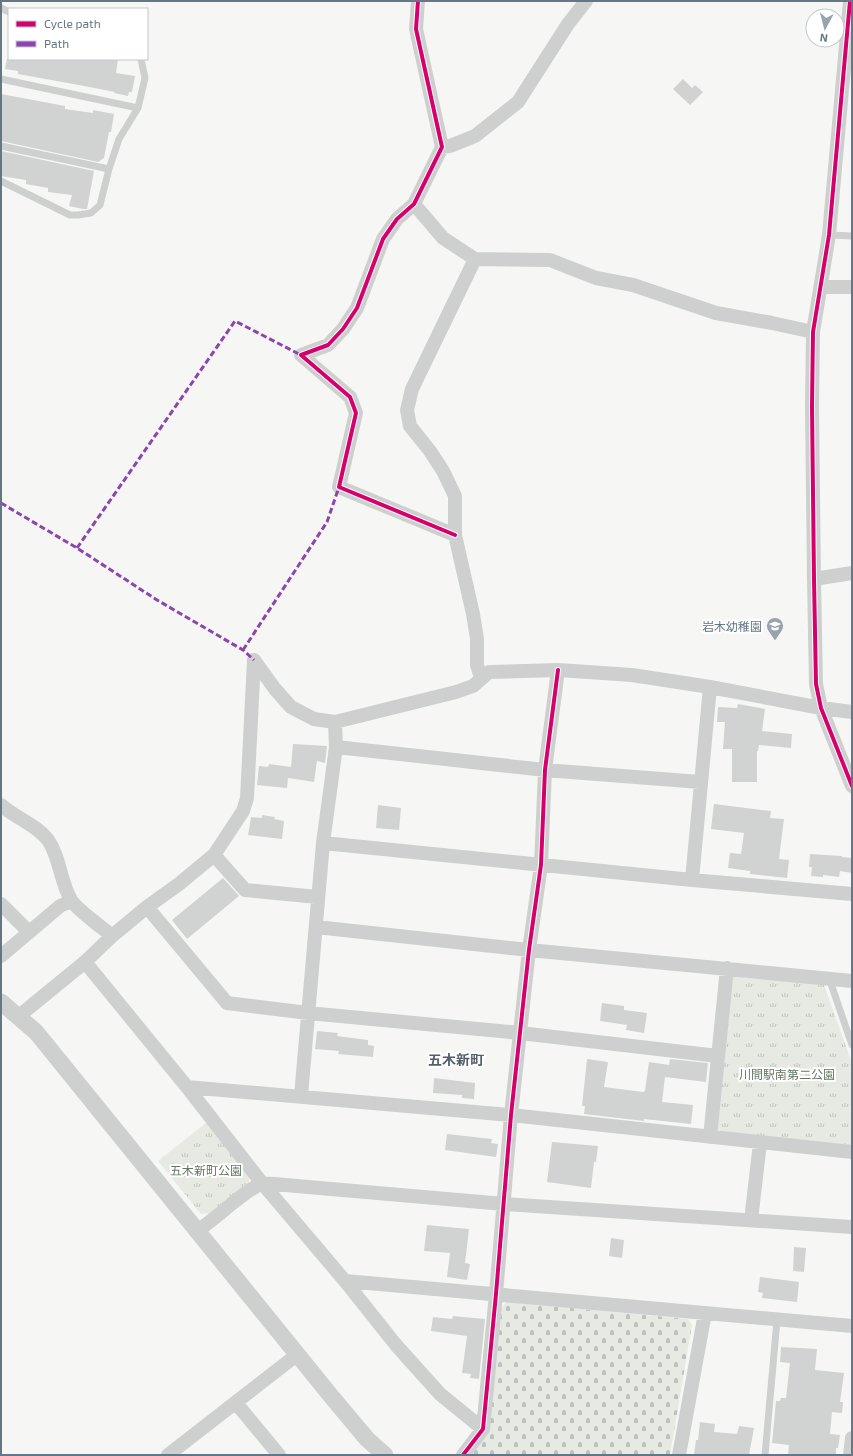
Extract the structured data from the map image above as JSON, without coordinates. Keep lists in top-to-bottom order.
{
  "districts": ["五木新町"],
  "parks": ["川間駅南第二公園", "五木新町公園"],
  "places": {
    "school or university": ["岩木幼稚園"]
  },
  "legend": ["Cycle path", "Path"],
  "north": "bottom"
}
